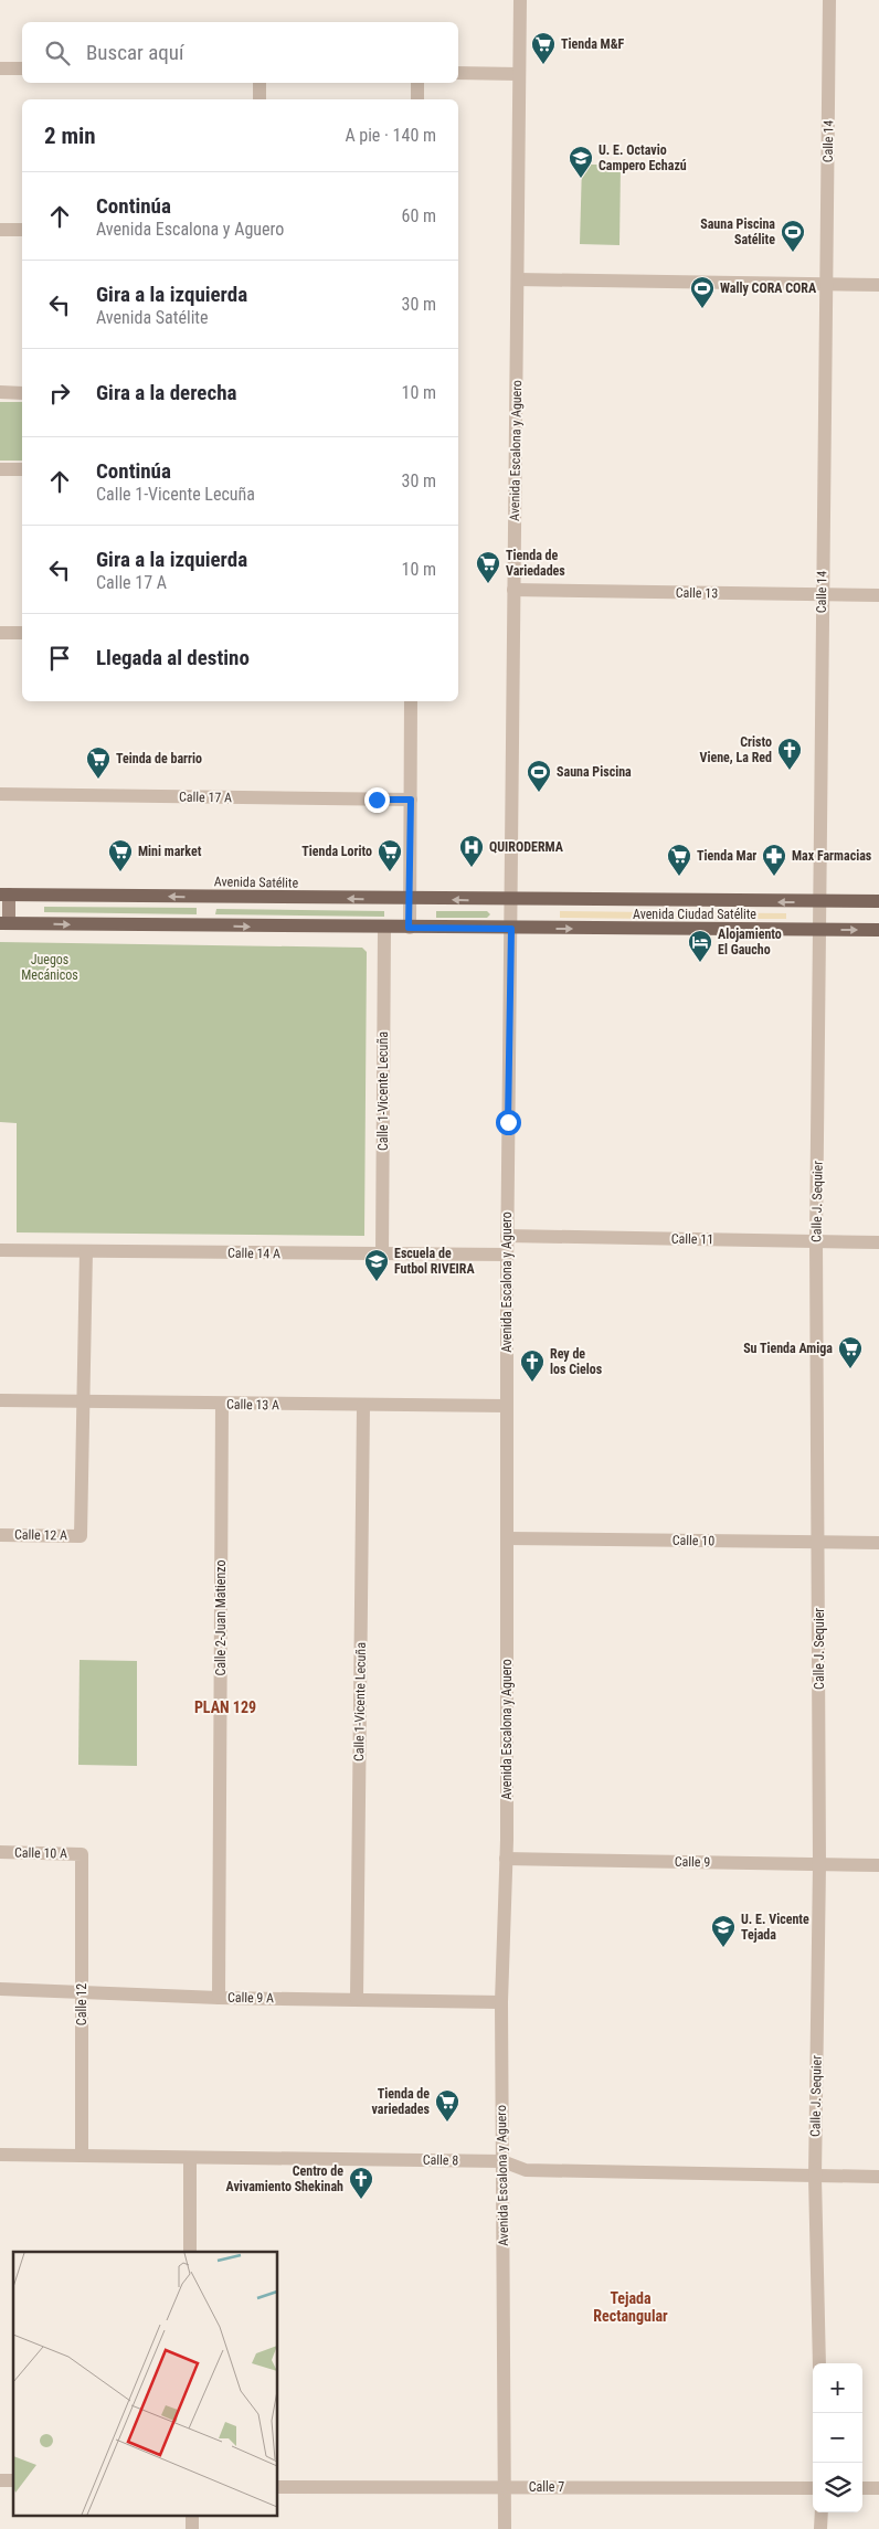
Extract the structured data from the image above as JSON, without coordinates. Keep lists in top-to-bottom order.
{
  "streets": {
    "main road": ["Avenida Satélite", "Avenida Ciudad Satélite"],
    "street": [
      "Calle 14",
      "Avenida Escalona y Aguero",
      "Calle 13",
      "Calle 17 A",
      "Calle 1-Vicente Lecuña",
      "Calle J. Sequier",
      "Calle 11",
      "Calle 14 A",
      "Calle 13 A",
      "Calle 12 A",
      "Calle 10",
      "Calle 2-Juan Matienzo",
      "Calle 10 A",
      "Calle 9",
      "Calle 9 A",
      "Calle 12",
      "Calle 8",
      "Calle 7"
    ]
  },
  "crossings": [
    ["Calle 14", "Calle 13"],
    ["Calle 14", "Avenida Ciudad Satélite"],
    ["Calle 14", "Calle J. Sequier"],
    ["Avenida Escalona y Aguero", "Calle 13"],
    ["Avenida Escalona y Aguero", "Avenida Satélite"],
    ["Avenida Escalona y Aguero", "Avenida Ciudad Satélite"],
    ["Avenida Escalona y Aguero", "Calle 11"],
    ["Avenida Escalona y Aguero", "Calle 14 A"],
    ["Avenida Escalona y Aguero", "Calle 13 A"],
    ["Avenida Escalona y Aguero", "Calle 10"],
    ["Avenida Escalona y Aguero", "Calle 9"],
    ["Avenida Escalona y Aguero", "Calle 9 A"],
    ["Avenida Escalona y Aguero", "Calle 8"],
    ["Avenida Escalona y Aguero", "Calle 7"],
    ["Avenida Satélite", "Avenida Ciudad Satélite"],
    ["Avenida Ciudad Satélite", "Calle J. Sequier"],
    ["Calle 1-Vicente Lecuña", "Calle 14 A"],
    ["Calle 1-Vicente Lecuña", "Calle 13 A"],
    ["Calle 1-Vicente Lecuña", "Calle 9 A"],
    ["Calle J. Sequier", "Calle 11"],
    ["Calle J. Sequier", "Calle 10"],
    ["Calle J. Sequier", "Calle 9"],
    ["Calle J. Sequier", "Calle 8"],
    ["Calle 13 A", "Calle 12 A"],
    ["Calle 13 A", "Calle 2-Juan Matienzo"],
    ["Calle 2-Juan Matienzo", "Calle 9 A"],
    ["Calle 10 A", "Calle 12"],
    ["Calle 9 A", "Calle 12"],
    ["Calle 12", "Calle 8"]
  ],
  "districts": ["PLAN 129", "Tejada Rectangular"],
  "parks": ["Juegos Mecánicos"],
  "places": {
    "supermarket": [
      "Tienda M&F",
      "Tienda de Variedades",
      "Teinda de barrio",
      "Mini market",
      "Tienda Lorito",
      "Tienda Mar",
      "Su Tienda Amiga",
      "Tienda de variedades"
    ],
    "school or university": ["U. E. Octavio Campero Echazú", "Escuela de Futbol RIVEIRA", "U. E. Vicente Tejada"],
    "sports": ["Sauna Piscina Satélite", "Wally CORA CORA", "Sauna Piscina"],
    "church": ["Cristo Viene, La Red", "Rey de los Cielos", "Centro de Avivamiento Shekinah"],
    "hospital": ["QUIRODERMA"],
    "pharmacy": ["Max Farmacias"],
    "hotel": ["Alojamiento El Gaucho"]
  },
  "page": {
    "search": "Buscar aquí",
    "heading": ["2 min", "A pie · 140 m"],
    "list": [
      ["Continúa", "Avenida Escalona y Aguero", "60 m"],
      ["Gira a la izquierda", "Avenida Satélite", "30 m"],
      ["Gira a la derecha", "10 m"],
      ["Continúa", "Calle 1-Vicente Lecuña", "30 m"],
      ["Gira a la izquierda", "Calle 17 A", "10 m"],
      "Llegada al destino"
    ],
    "map_buttons": ["+", "−"]
  }
}
